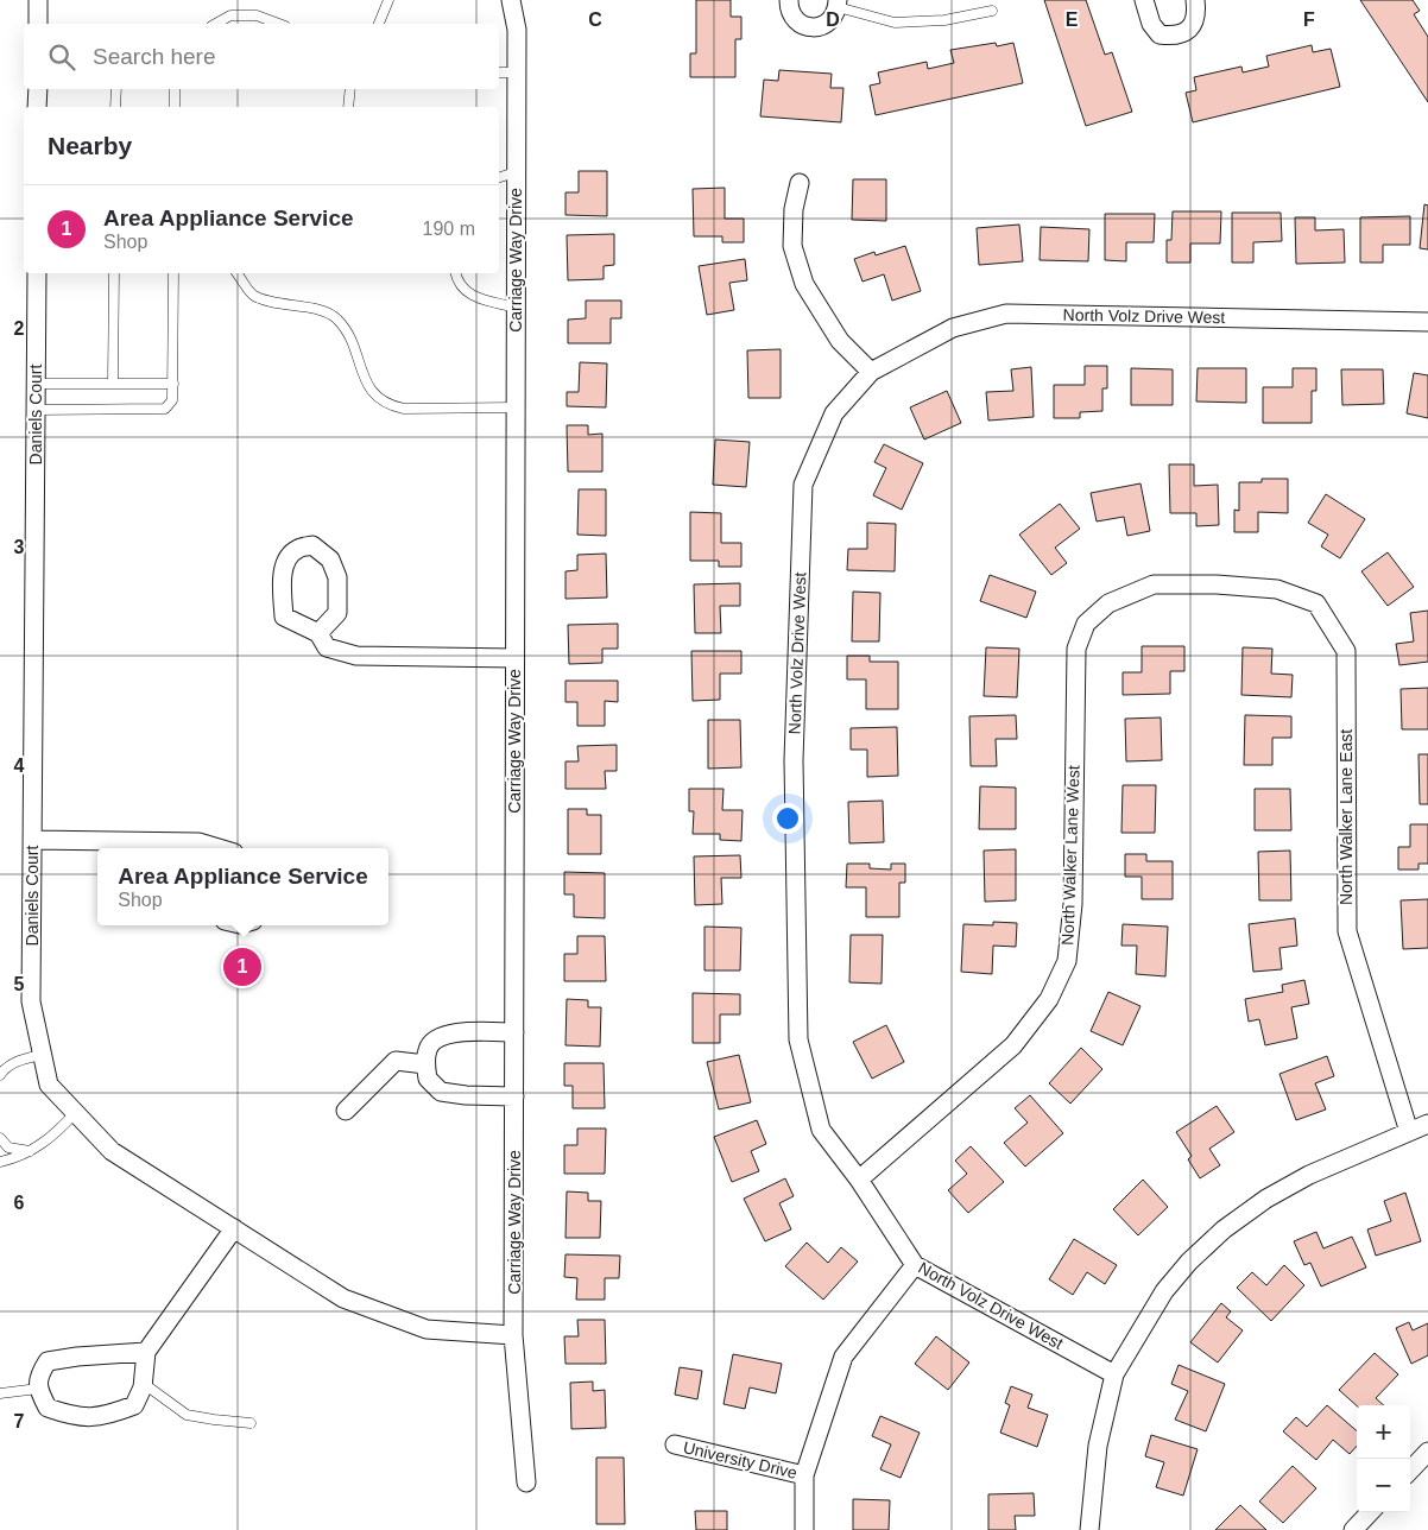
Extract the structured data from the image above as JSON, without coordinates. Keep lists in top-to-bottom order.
{
  "streets": {
    "street": [
      "Carriage Way Drive",
      "North Volz Drive West",
      "Daniels Court",
      "North Walker Lane East",
      "North Walker Lane West",
      "University Drive"
    ]
  },
  "crossings": [
    ["Carriage Way Drive", "Daniels Court"],
    ["North Volz Drive West", "North Walker Lane West"],
    ["North Walker Lane East", "North Walker Lane West"]
  ],
  "page": {
    "search": "Search here",
    "heading": "Nearby",
    "list": [
      {
        "mark": "1",
        "name": "Area Appliance Service",
        "note": "Shop",
        "value": "190 m"
      }
    ],
    "popup": ["Area Appliance Service", "Shop"],
    "pins": "1",
    "map_buttons": ["+", "−"]
  },
  "grid": {
    "columns": [
      "C",
      "D",
      "E",
      "F"
    ],
    "rows": [
      "2",
      "3",
      "4",
      "5",
      "6",
      "7"
    ]
  }
}
